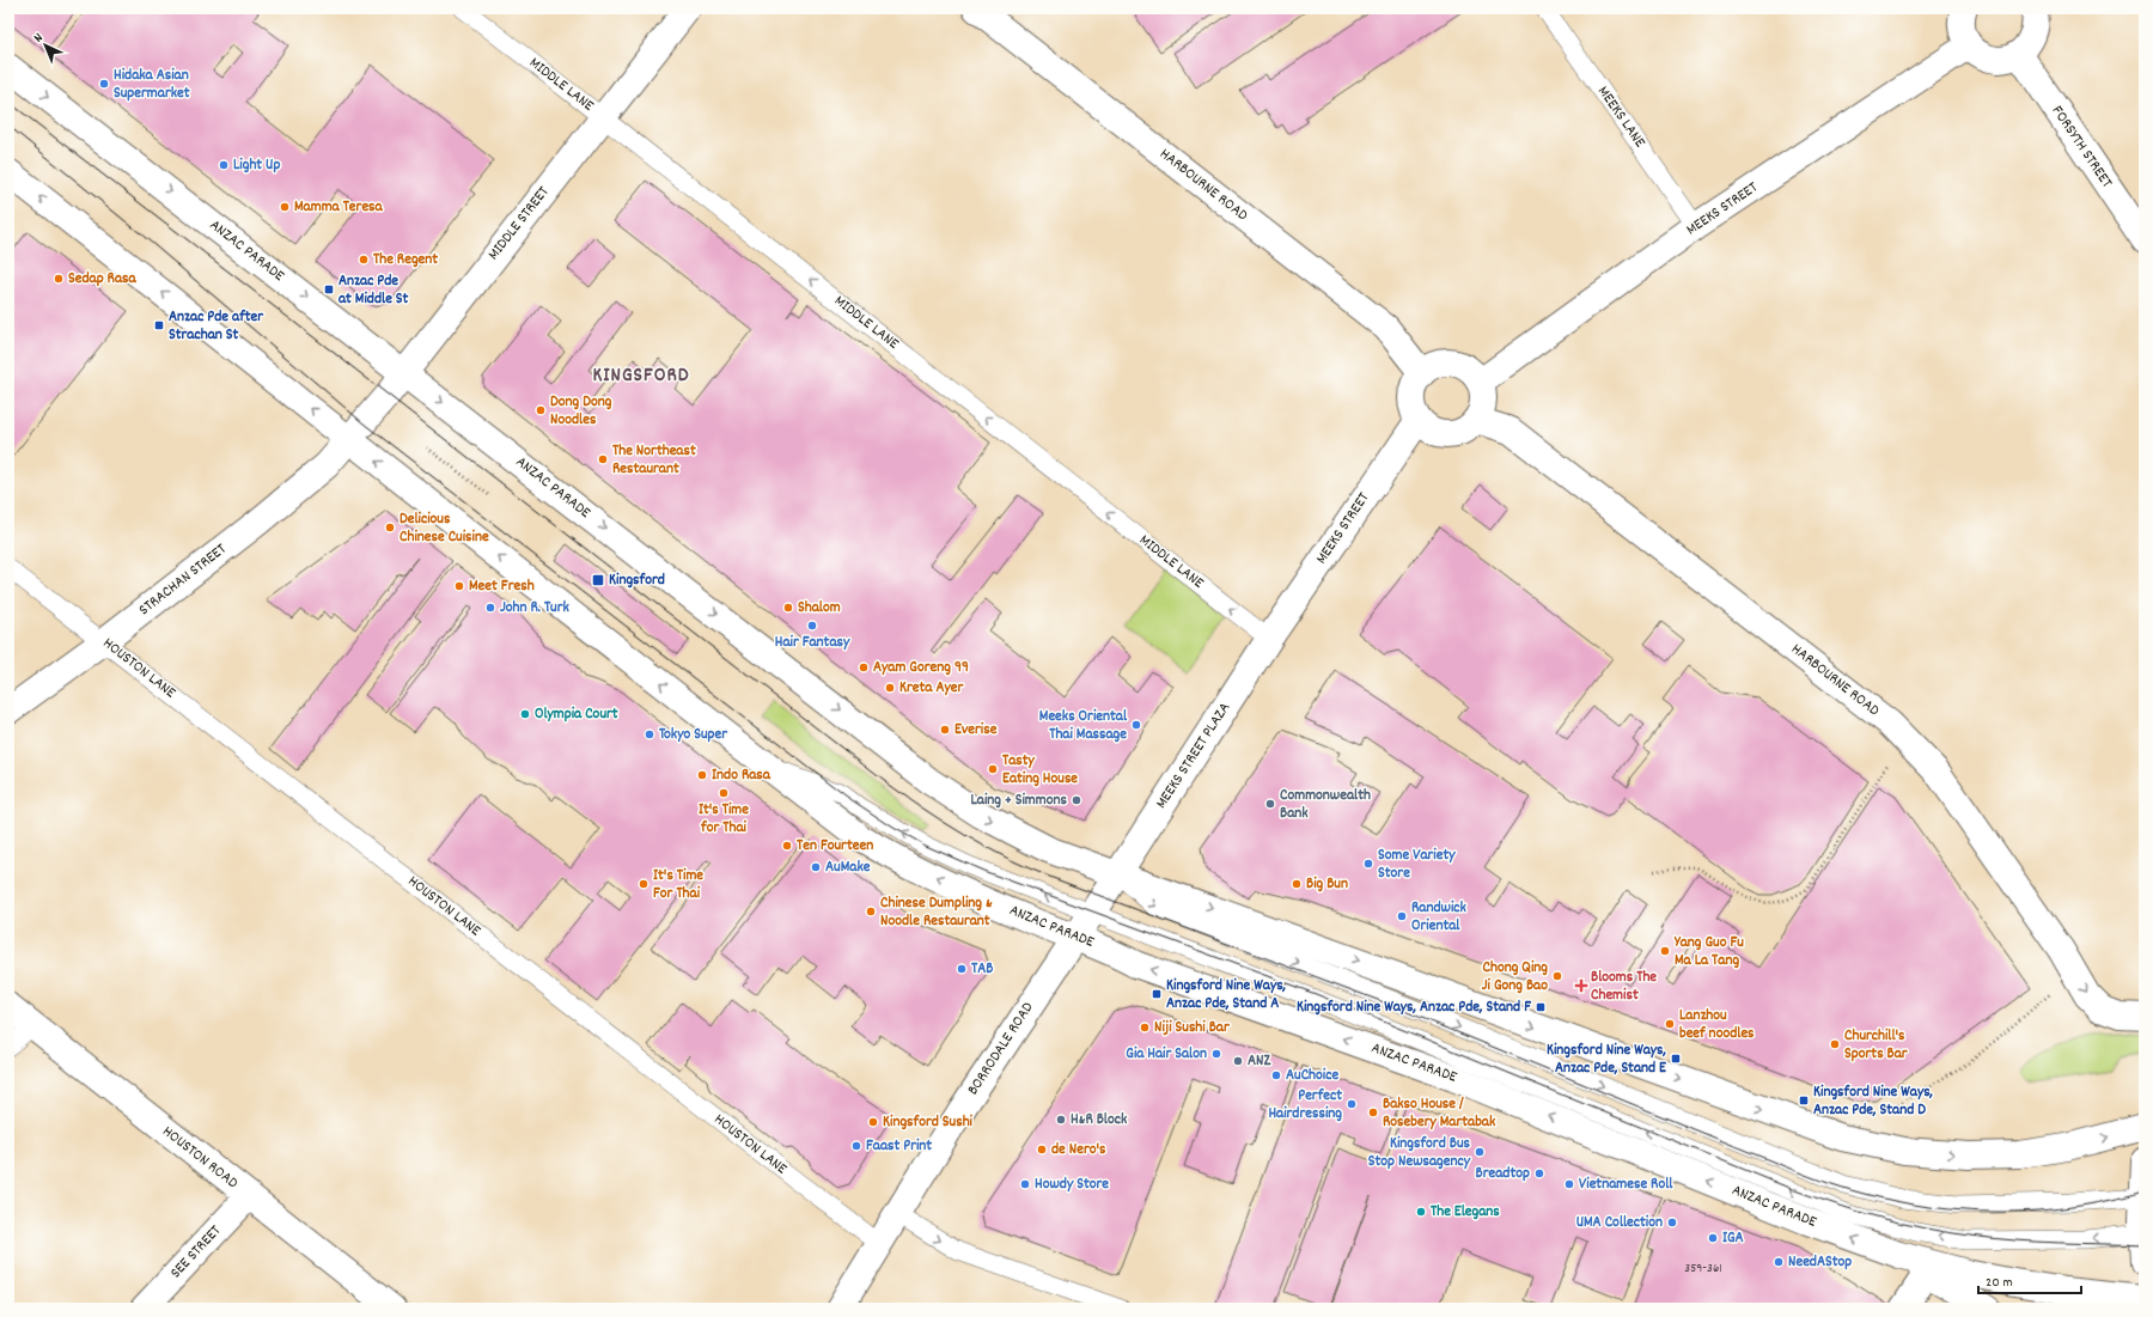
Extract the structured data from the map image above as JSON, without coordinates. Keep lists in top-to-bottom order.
{
  "streets": {
    "street": [
      "FORSYTH STREET",
      "HARBOURNE ROAD",
      "MEEKS STREET",
      "MIDDLE STREET",
      "ANZAC PARADE",
      "STRACHAN STREET",
      "MEEKS STREET PLAZA",
      "BORRODALE ROAD",
      "HOUSTON ROAD",
      "SEE STREET"
    ],
    "lane": ["MIDDLE LANE", "MEEKS LANE", "HOUSTON LANE"]
  },
  "crossings": [
    ["MIDDLE LANE", "MEEKS STREET"],
    ["MIDDLE LANE", "MIDDLE STREET"],
    ["MIDDLE LANE", "MEEKS STREET PLAZA"],
    ["MEEKS LANE", "MEEKS STREET"],
    ["HARBOURNE ROAD", "MEEKS STREET"],
    ["MEEKS STREET", "MEEKS STREET PLAZA"],
    ["MIDDLE STREET", "ANZAC PARADE"],
    ["MIDDLE STREET", "STRACHAN STREET"],
    ["ANZAC PARADE", "STRACHAN STREET"],
    ["ANZAC PARADE", "MEEKS STREET PLAZA"],
    ["ANZAC PARADE", "BORRODALE ROAD"],
    ["STRACHAN STREET", "HOUSTON LANE"],
    ["HOUSTON LANE", "BORRODALE ROAD"],
    ["MEEKS STREET PLAZA", "BORRODALE ROAD"],
    ["HOUSTON ROAD", "SEE STREET"]
  ],
  "one_way": ["MIDDLE LANE"],
  "districts": ["KINGSFORD"],
  "places": {
    "other": [
      "Hidaka Asian Supermarket",
      "Light Up",
      "Mamma Teresa",
      "The Regent",
      "Sedap Rasa",
      "Dong Dong Noodles",
      "The Northeast Restaurant",
      "Delicious Chinese Cuisine",
      "Meet Fresh",
      "John R. Turk",
      "Shalom",
      "Hair Fantasy",
      "Ayam Goreng 99",
      "Kreta Ayer",
      "Olympia Court",
      "Meeks Oriental Thai Massage",
      "Everise",
      "Tokyo Super",
      "Tasty Eating House",
      "Indo Rasa",
      "It's Time for Thai",
      "Laing + Simmons",
      "Commonwealth Bank",
      "Ten Fourteen",
      "Some Variety Store",
      "AuMake",
      "It's Time For Thai",
      "Big Bun",
      "Chinese Dumpling & Noodle Restaurant",
      "Randwick Oriental",
      "Yang Guo Fu Ma La Tang",
      "TAB",
      "Chong Qing Ji Gong Bao",
      "Lanzhou beef noodles",
      "Niji Sushi Bar",
      "Churchill's Sports Bar",
      "Gia Hair Salon",
      "ANZ",
      "AuChoice",
      "Perfect Hairdressing",
      "Bakso House / Rosebery Martabak",
      "H&R Block",
      "Kingsford Sushi",
      "Faast Print",
      "de Nero's",
      "Kingsford Bus Stop Newsagency",
      "Breadtop",
      "Howdy Store",
      "Vietnamese Roll",
      "The Elegans",
      "UMA Collection",
      "IGA",
      "NeedAStop"
    ],
    "transit": [
      "Anzac Pde at Middle St",
      "Anzac Pde after Strachan St",
      "Kingsford",
      "Kingsford Nine Ways, Anzac Pde, Stand A",
      "Kingsford Nine Ways, Anzac Pde, Stand F",
      "Kingsford Nine Ways, Anzac Pde, Stand E",
      "Kingsford Nine Ways, Anzac Pde, Stand D"
    ],
    "health": ["Blooms The Chemist"]
  },
  "house_numbers": ["359-361"],
  "scale_bar": "20 m",
  "north": "top left"
}
